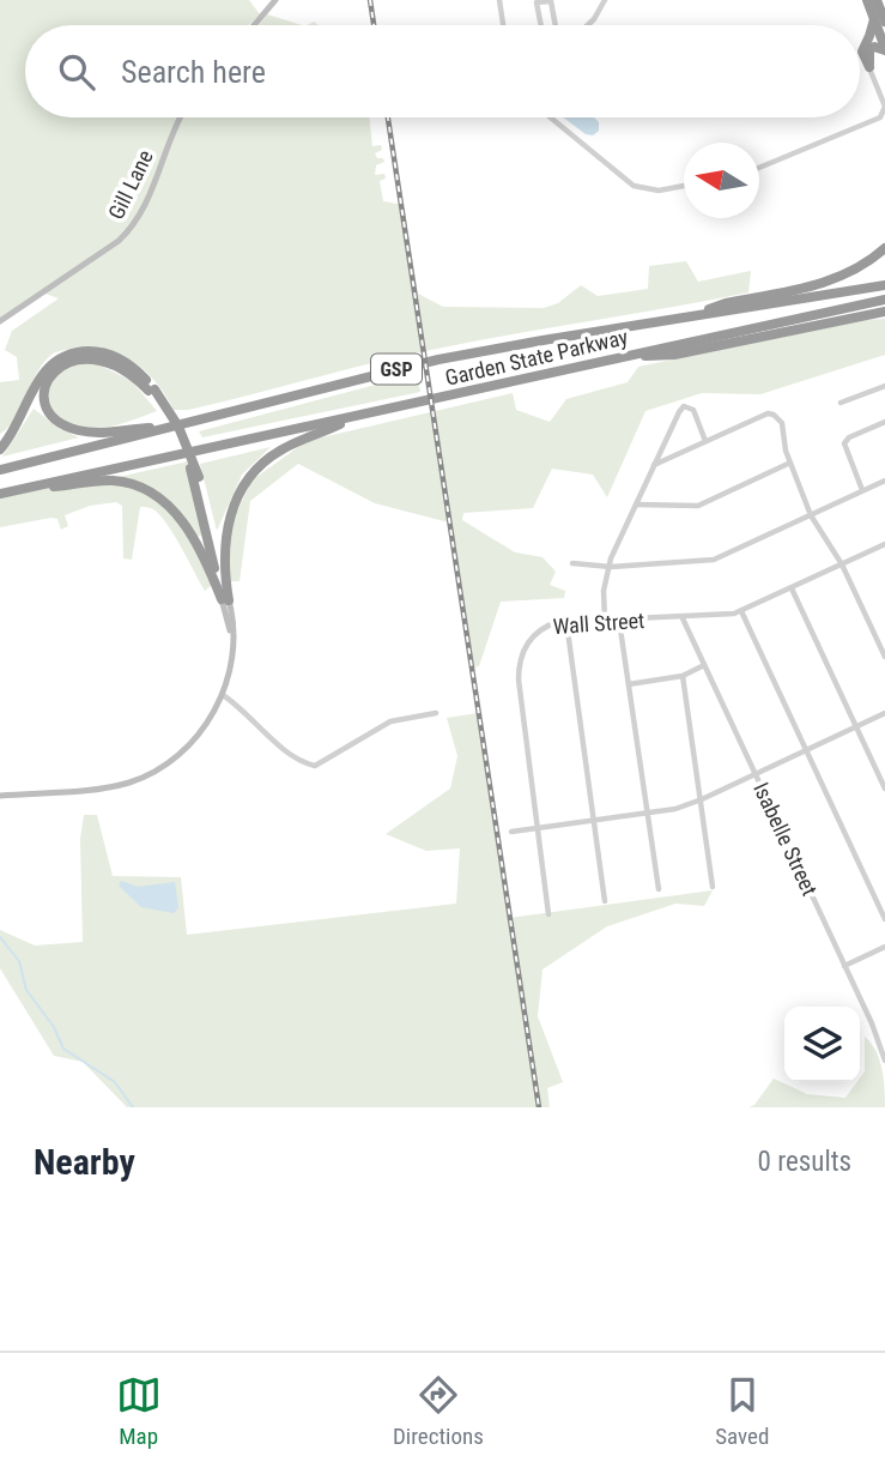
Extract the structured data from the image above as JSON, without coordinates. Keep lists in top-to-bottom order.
{
  "streets": {
    "highway": ["Garden State Parkway", "GSP"],
    "street": ["Gill Lane", "Wall Street", "Isabelle Street"]
  },
  "crossings": [
    ["Wall Street", "Isabelle Street"]
  ],
  "north": "left",
  "page": {
    "search": "Search here",
    "heading": ["Nearby", "0 results"],
    "nav": ["Map", "Directions", "Saved"]
  }
}
